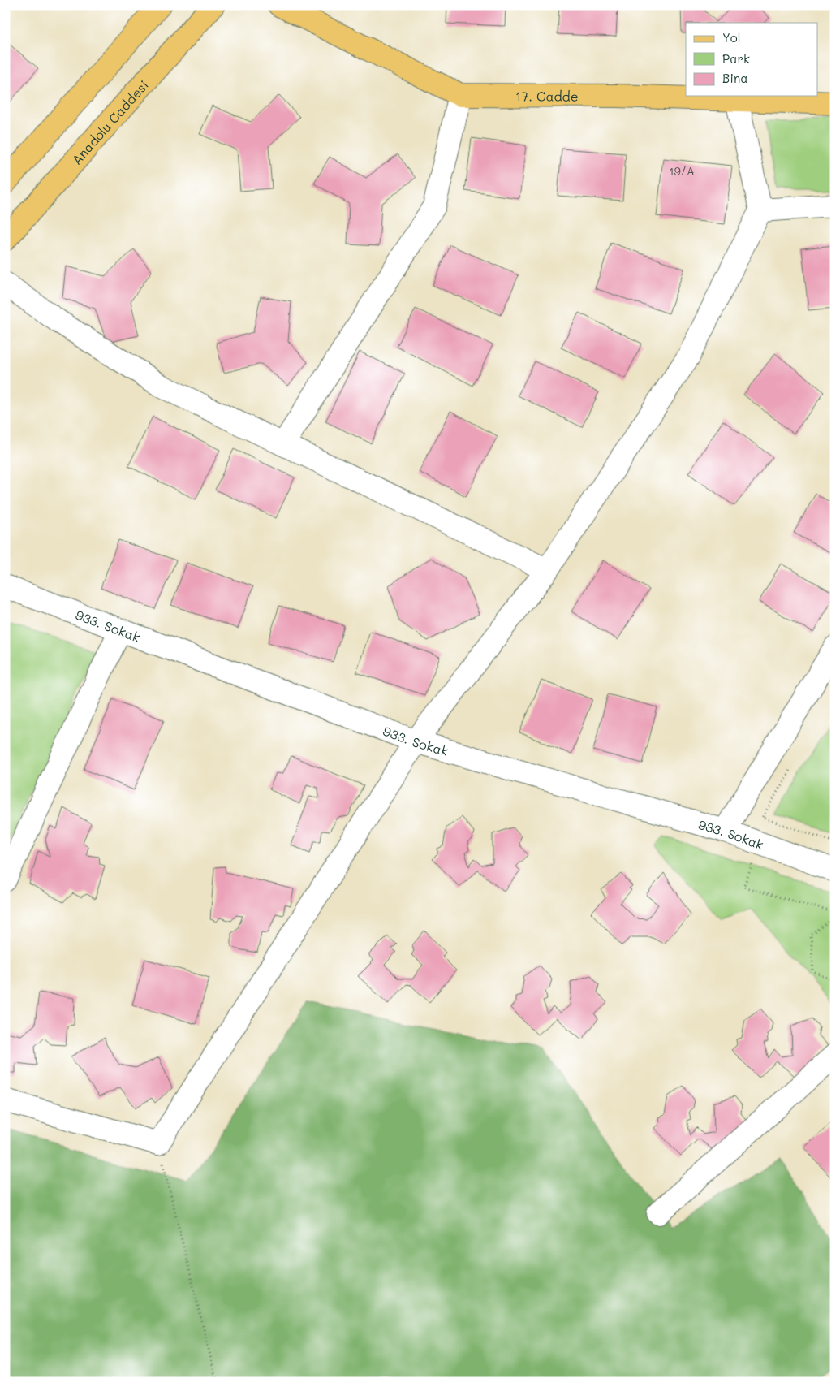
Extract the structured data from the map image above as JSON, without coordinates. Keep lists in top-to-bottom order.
{
  "streets": {
    "main road": ["17. Cadde", "Anadolu Caddesi"],
    "street": ["933. Sokak"]
  },
  "house_numbers": ["19/A"],
  "legend": ["Yol", "Park", "Bina"]
}
